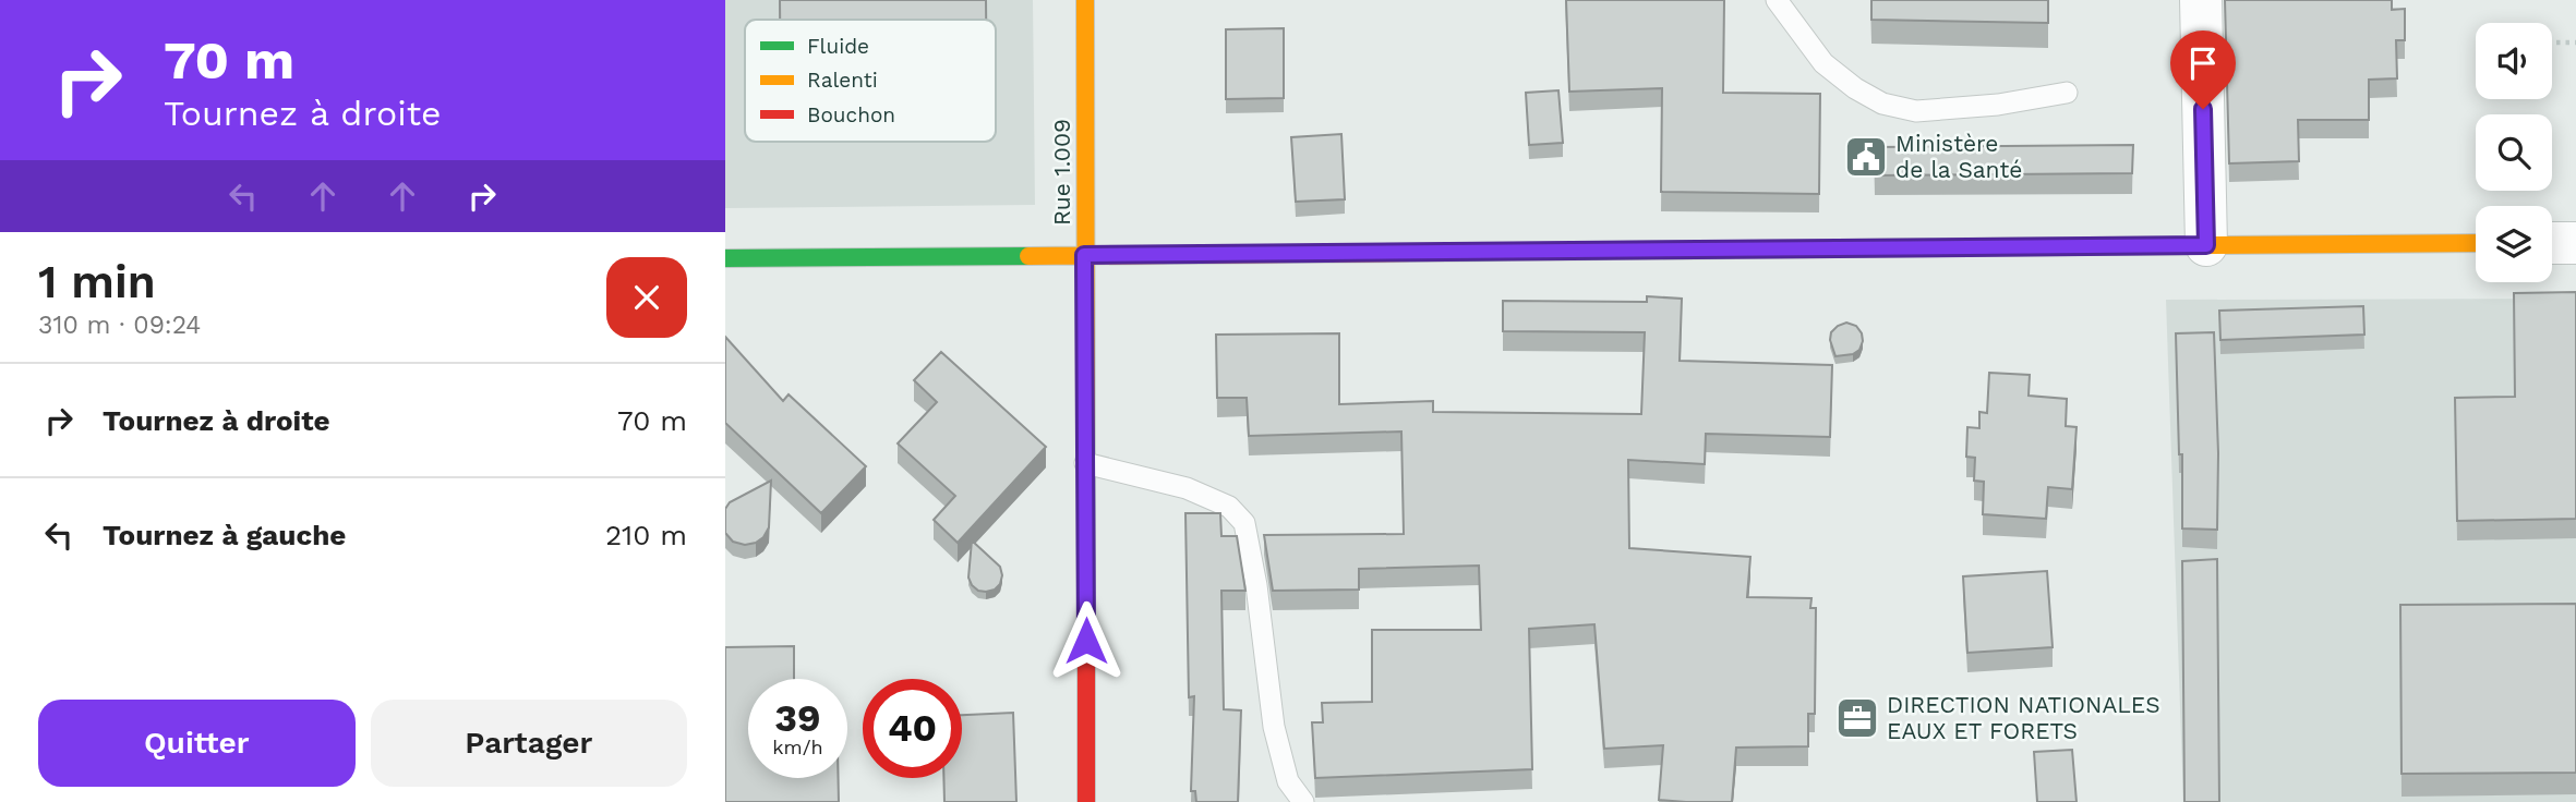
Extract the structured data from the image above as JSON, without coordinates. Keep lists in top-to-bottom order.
{
  "streets": {
    "street": ["Rue 1.009"]
  },
  "places": {
    "public building": ["Ministère de la Santé"],
    "office": ["DIRECTION NATIONALES EAUX ET FORETS"]
  },
  "legend": ["Fluide", "Ralenti", "Bouchon"],
  "page": {
    "turn": ["70 m", "Tournez à droite"],
    "heading": ["1 min", "310 m · 09:24"],
    "list": [
      {
        "name": "Tournez à droite",
        "value": "70 m"
      },
      {
        "name": "Tournez à gauche",
        "value": "210 m"
      }
    ],
    "speed": "39 km/h",
    "limit": "40",
    "buttons": ["Quitter", "Partager"]
  }
}
